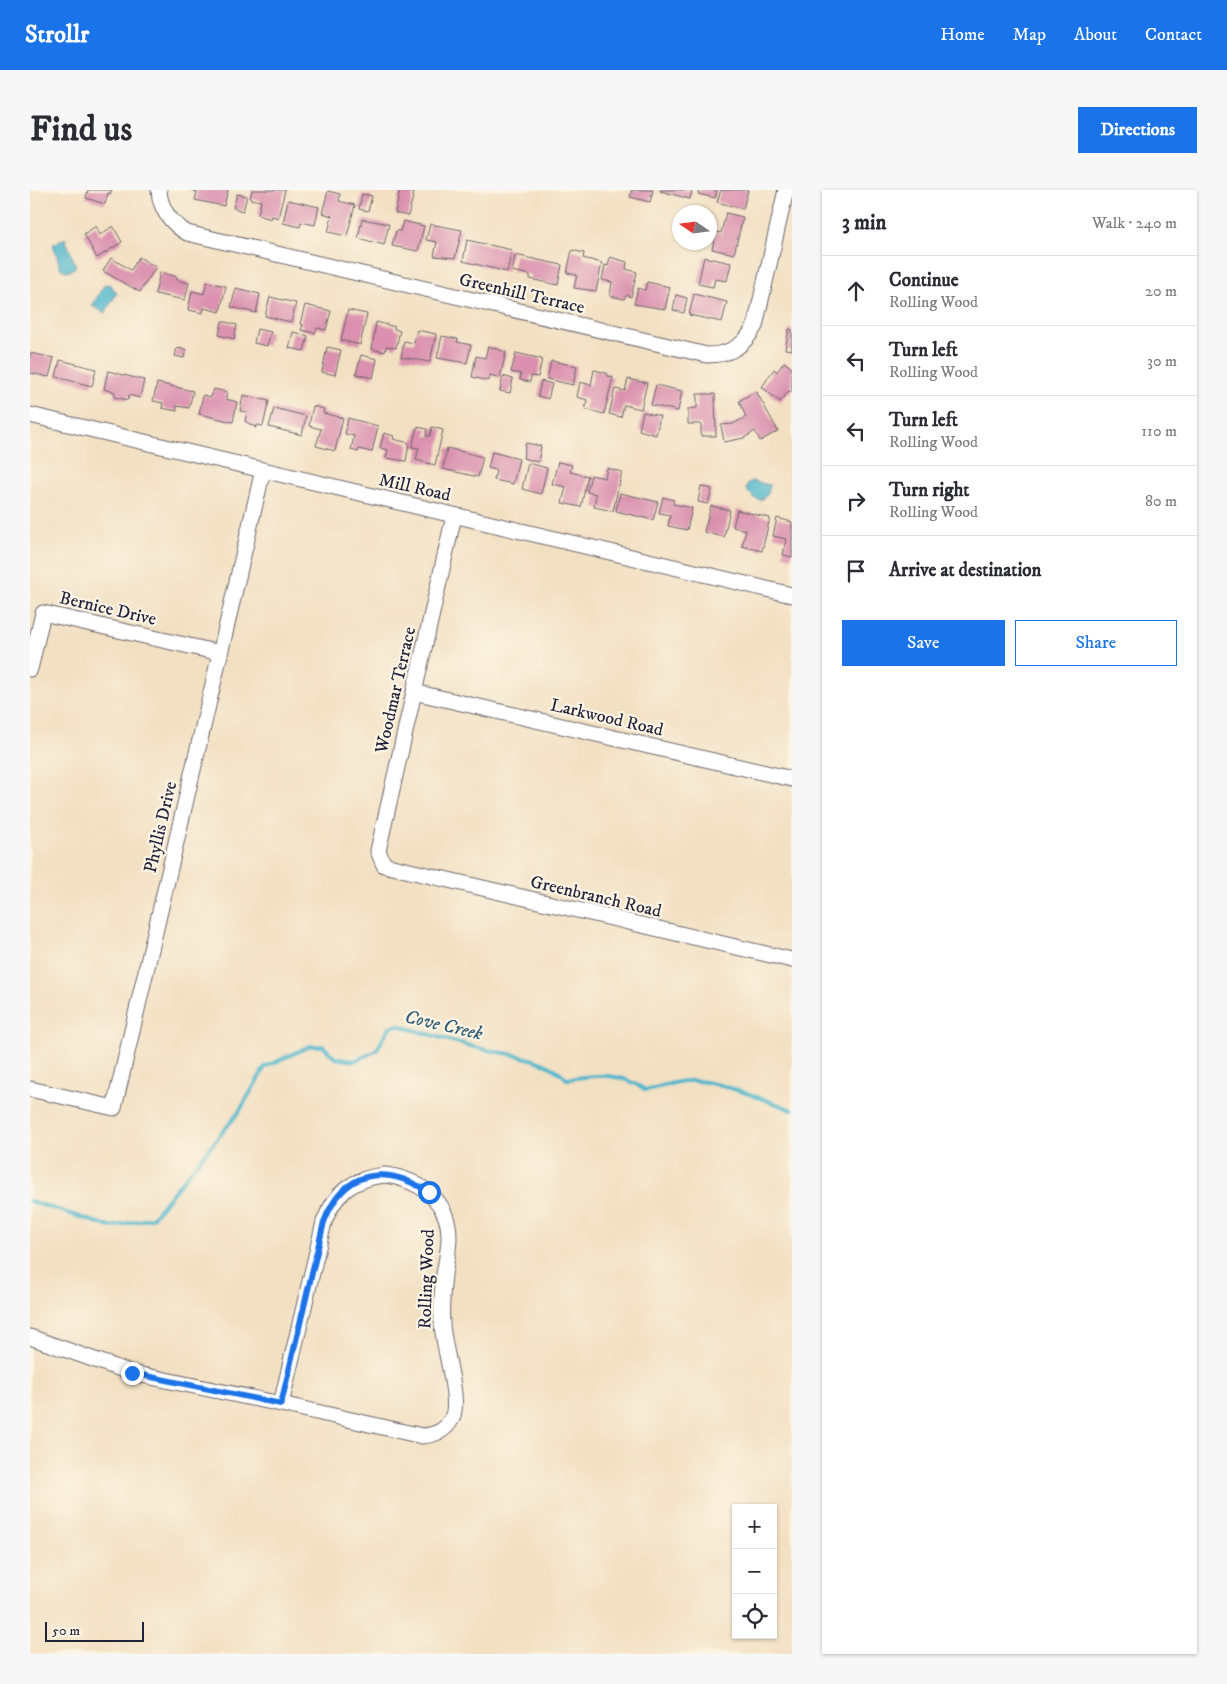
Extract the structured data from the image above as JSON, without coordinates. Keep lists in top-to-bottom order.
{
  "streets": {
    "street": [
      "Greenhill Terrace",
      "Mill Road",
      "Bernice Drive",
      "Woodmar Terrace",
      "Larkwood Road",
      "Phyllis Drive",
      "Greenbranch Road",
      "Rolling Wood"
    ]
  },
  "crossings": [
    ["Mill Road", "Woodmar Terrace"],
    ["Mill Road", "Phyllis Drive"],
    ["Bernice Drive", "Phyllis Drive"],
    ["Woodmar Terrace", "Larkwood Road"],
    ["Woodmar Terrace", "Greenbranch Road"]
  ],
  "water": ["Cove Creek"],
  "scale_bar": "50 m",
  "north": "left",
  "page": {
    "header": "Strollr",
    "nav": [
      "Home",
      "Map",
      "About",
      "Contact"
    ],
    "buttons": [
      "Directions",
      ["Save", "Share"]
    ],
    "title": "Find us",
    "heading": ["3 min", "Walk · 240 m"],
    "list": [
      ["Continue", "Rolling Wood", "20 m"],
      ["Turn left", "Rolling Wood", "30 m"],
      ["Turn left", "Rolling Wood", "110 m"],
      ["Turn right", "Rolling Wood", "80 m"],
      "Arrive at destination"
    ],
    "map_buttons": ["+", "−"],
    "scale": "50 m"
  }
}
